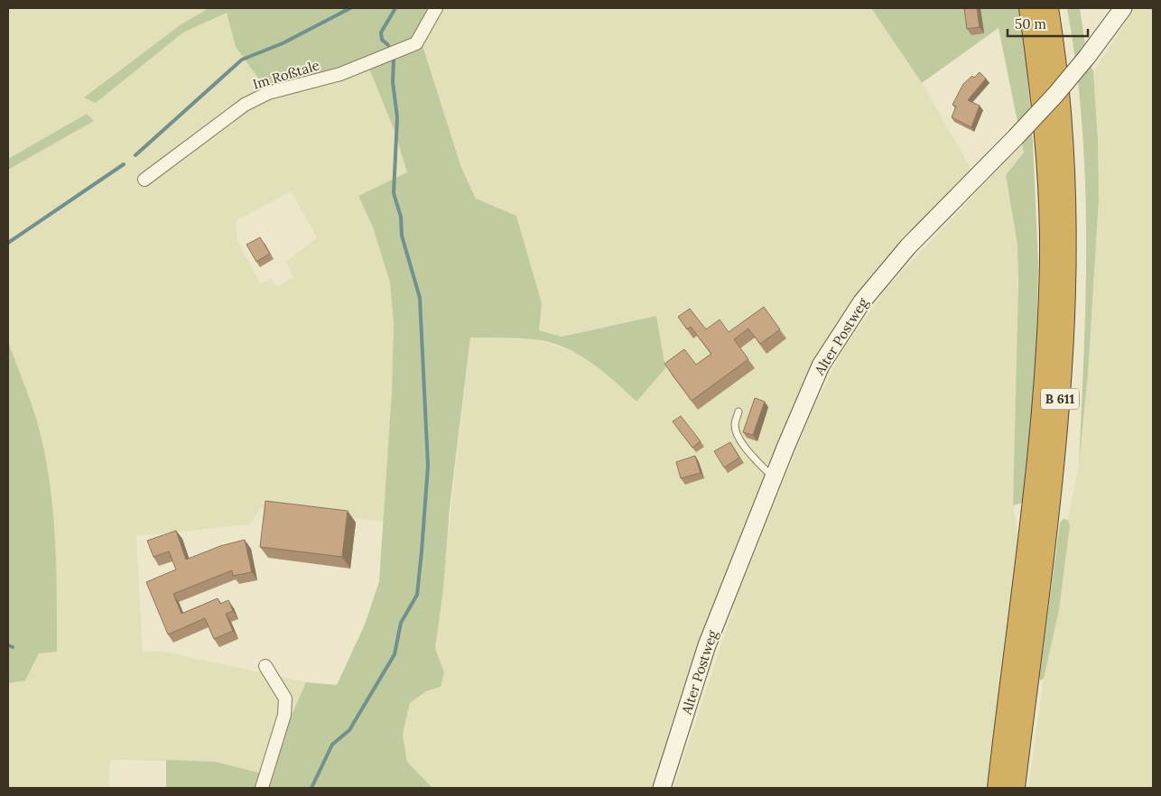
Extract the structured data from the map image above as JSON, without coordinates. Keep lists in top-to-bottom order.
{
  "streets": {
    "highway": ["B 611"],
    "street": ["Im Roßtale", "Alter Postweg"]
  },
  "scale_bar": "50 m"
}
